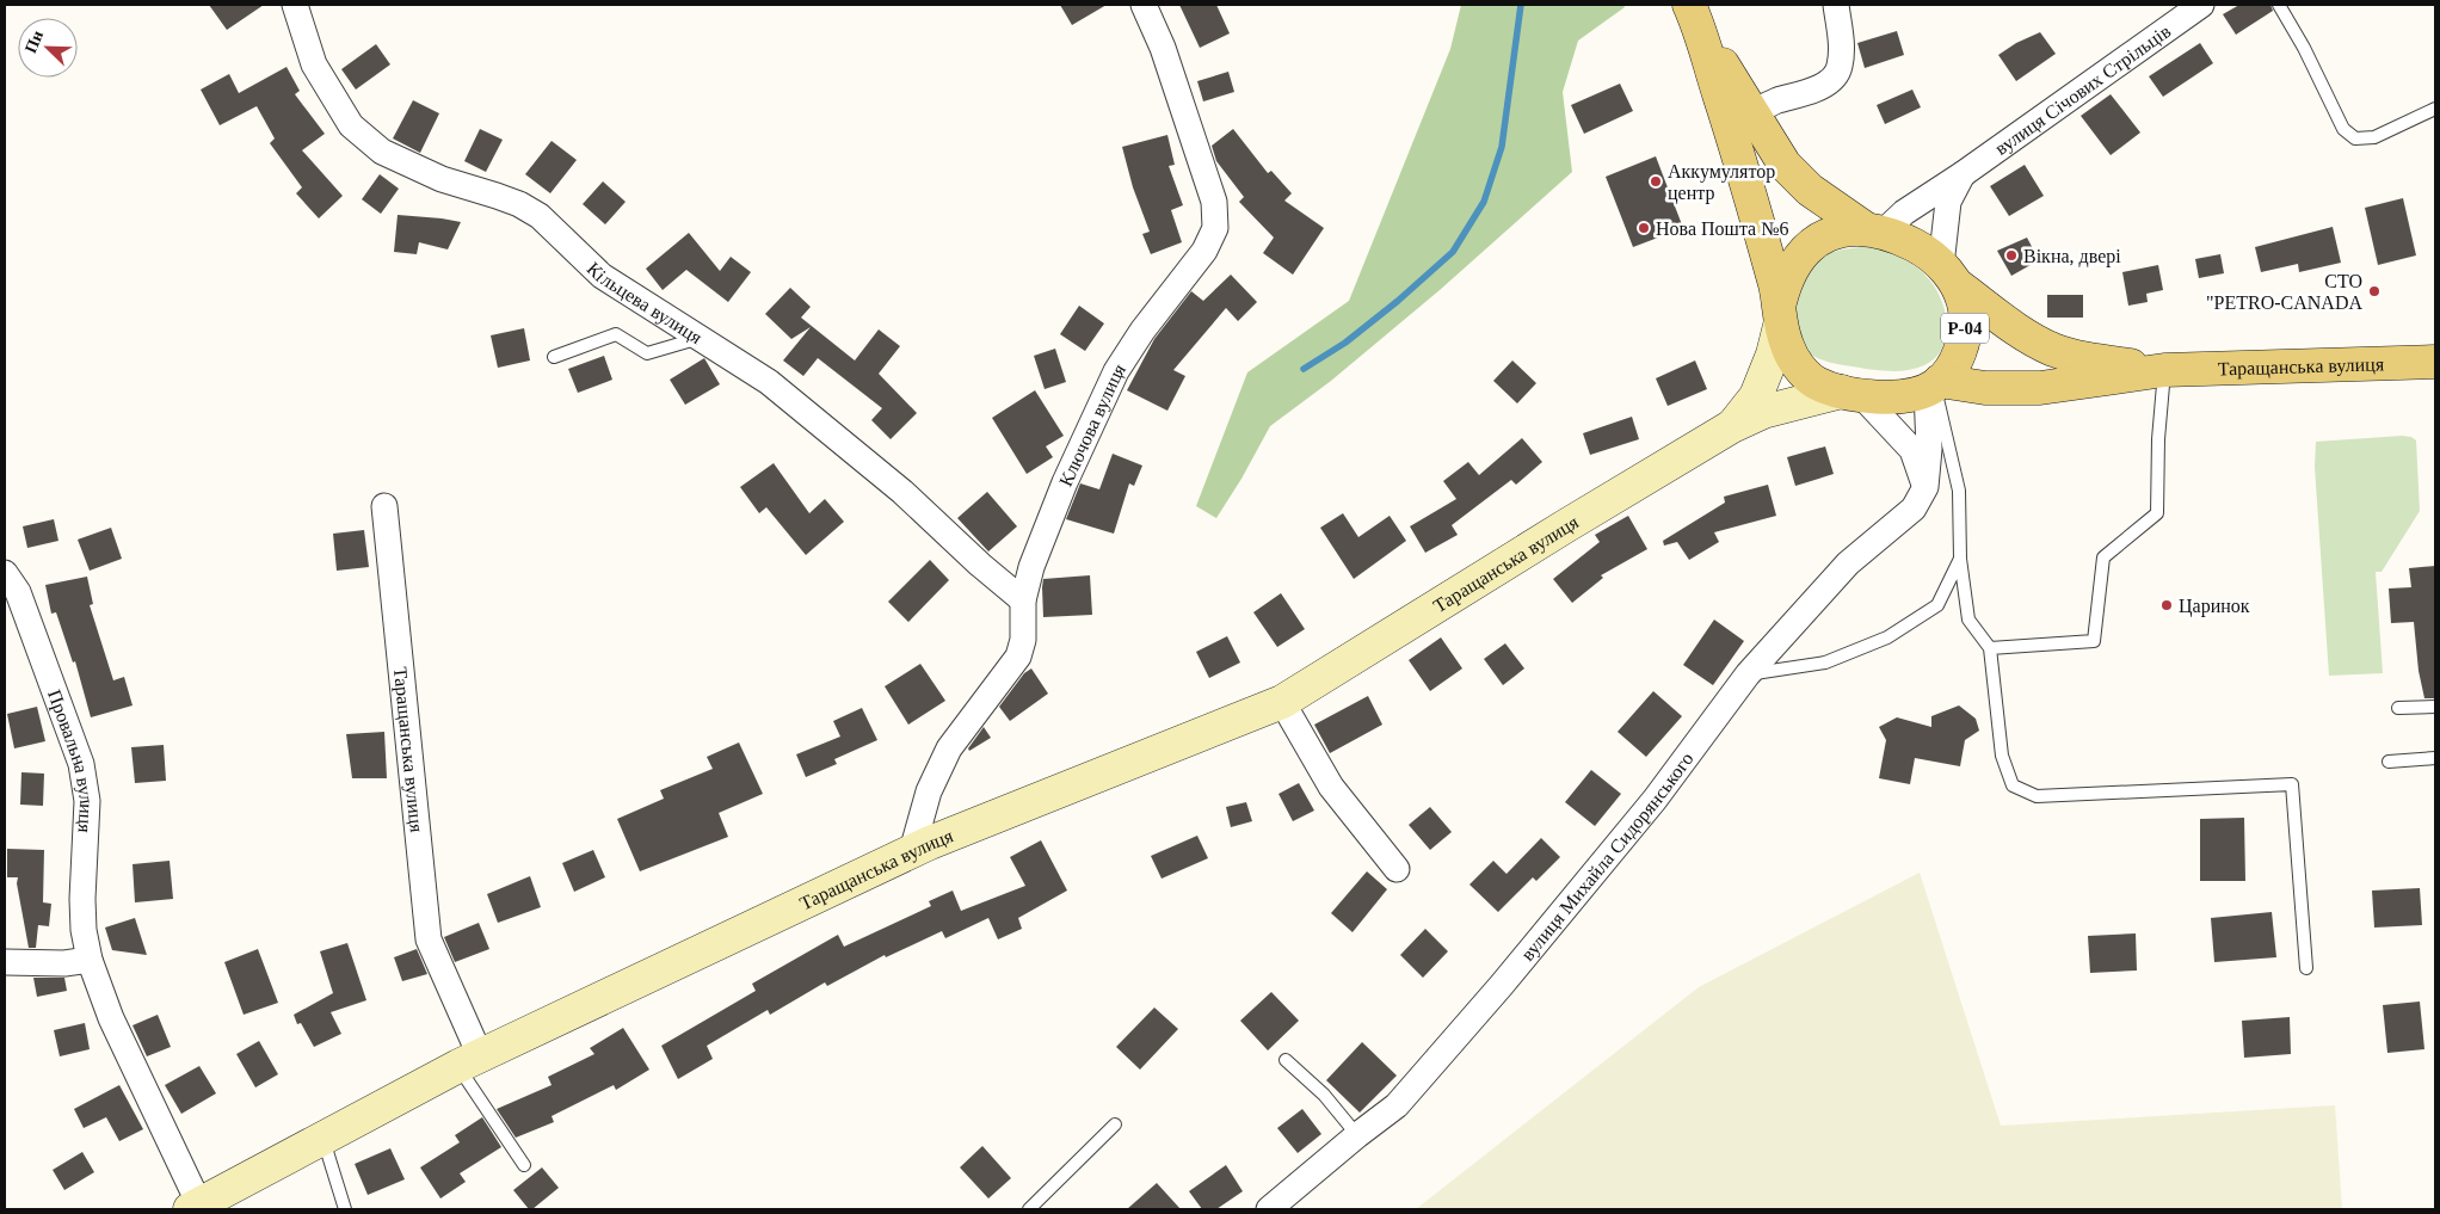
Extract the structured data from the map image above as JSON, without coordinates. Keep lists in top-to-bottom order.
{
  "streets": {
    "main road": ["Р-04", "Таращанська вулиця"],
    "street": [
      "вулиця Січових Стрільців",
      "Кільцева вулиця",
      "Ключова вулиця",
      "Провальна вулиця",
      "вулиця Михайла Сидорянського"
    ]
  },
  "crossings": [
    ["вулиця Січових Стрільців", "Р-04"],
    ["вулиця Січових Стрільців", "Таращанська вулиця"],
    ["Кільцева вулиця", "Ключова вулиця"],
    ["Р-04", "Таращанська вулиця"],
    ["Таращанська вулиця", "Ключова вулиця"],
    ["Таращанська вулиця", "Провальна вулиця"]
  ],
  "places": [
    "Аккумулятор центр",
    "Нова Пошта №6",
    "Вікна, двері",
    "СТО \"PETRO-CANADA",
    "Царинок"
  ],
  "north": "top left"
}
